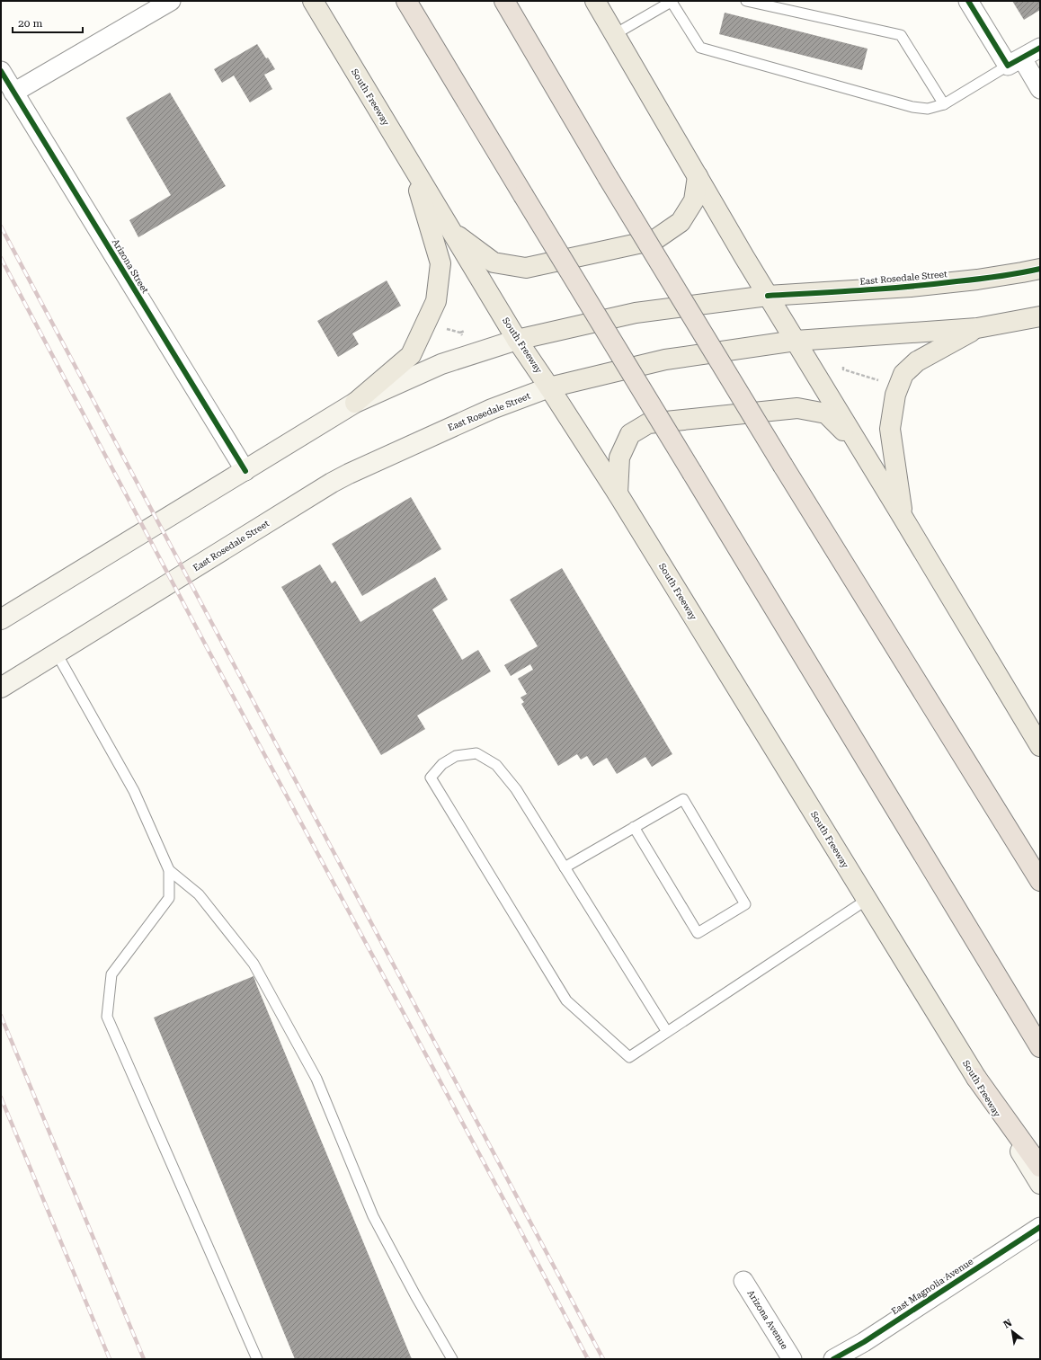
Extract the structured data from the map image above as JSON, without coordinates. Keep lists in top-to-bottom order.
{
  "streets": {
    "main road": ["South Freeway", "East Rosedale Street"],
    "street": ["Arizona Street", "East Magnolia Avenue", "Arizona Avenue"]
  },
  "crossings": [
    ["South Freeway", "East Rosedale Street"],
    ["Arizona Street", "East Rosedale Street"]
  ],
  "scale_bar": "20 m",
  "north": "top left"
}
